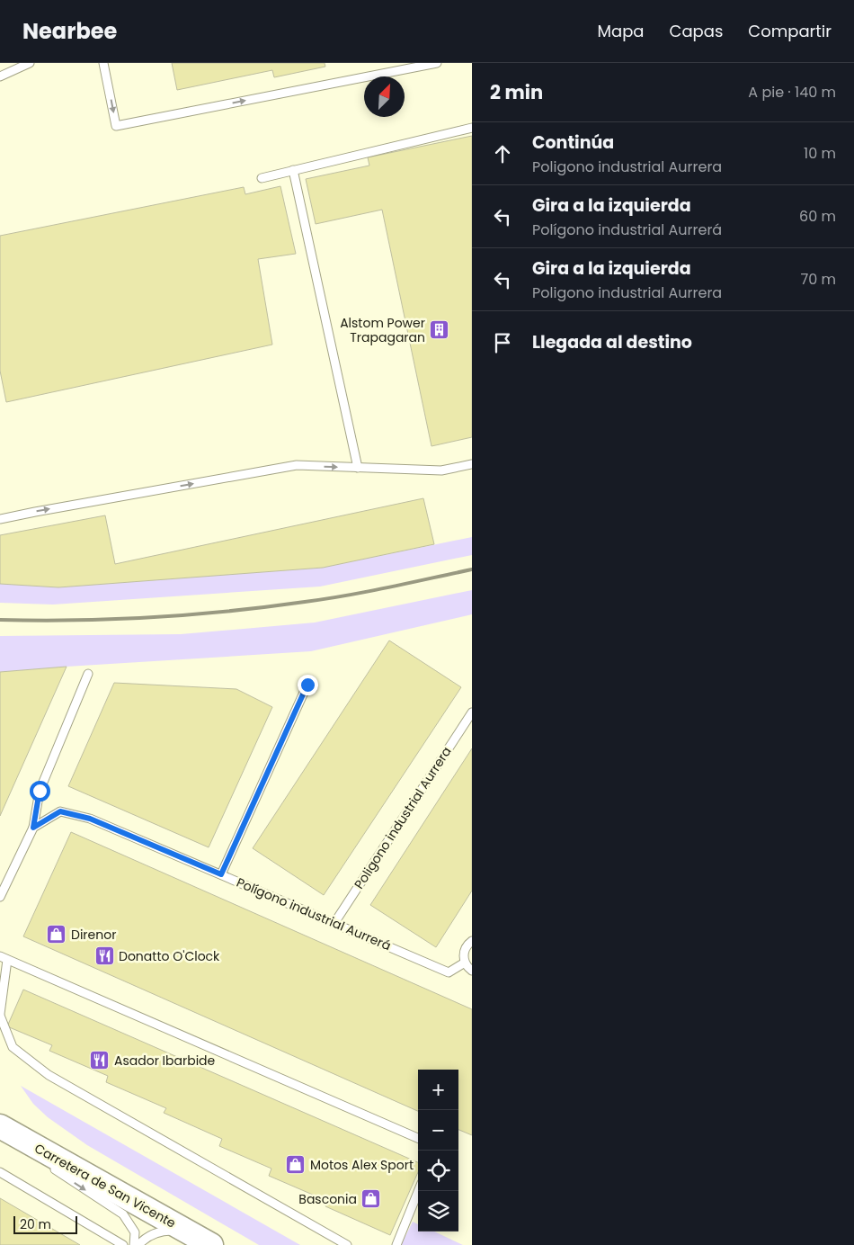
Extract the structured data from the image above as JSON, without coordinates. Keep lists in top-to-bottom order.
{
  "streets": {
    "street": ["Carretera de San Vicente"],
    "lane": ["Poligono industrial Aurrera", "Polígono industrial Aurrerá"]
  },
  "crossings": [
    ["Poligono industrial Aurrera", "Polígono industrial Aurrerá"]
  ],
  "places": {
    "building": ["Alstom Power Trapagaran"],
    "shop": ["Direnor", "Motos Alex Sport", "Basconia"],
    "restaurant": ["Donatto O'Clock", "Asador Ibarbide"]
  },
  "scale_bar": "20 m",
  "north": "top right",
  "page": {
    "header": "Nearbee",
    "nav": ["Mapa", "Capas", "Compartir"],
    "heading": ["2 min", "A pie · 140 m"],
    "list": [
      ["Continúa", "Poligono industrial Aurrera", "10 m"],
      ["Gira a la izquierda", "Polígono industrial Aurrerá", "60 m"],
      ["Gira a la izquierda", "Poligono industrial Aurrera", "70 m"],
      "Llegada al destino"
    ],
    "map_buttons": ["+", "−"],
    "scale": "20 m"
  }
}
